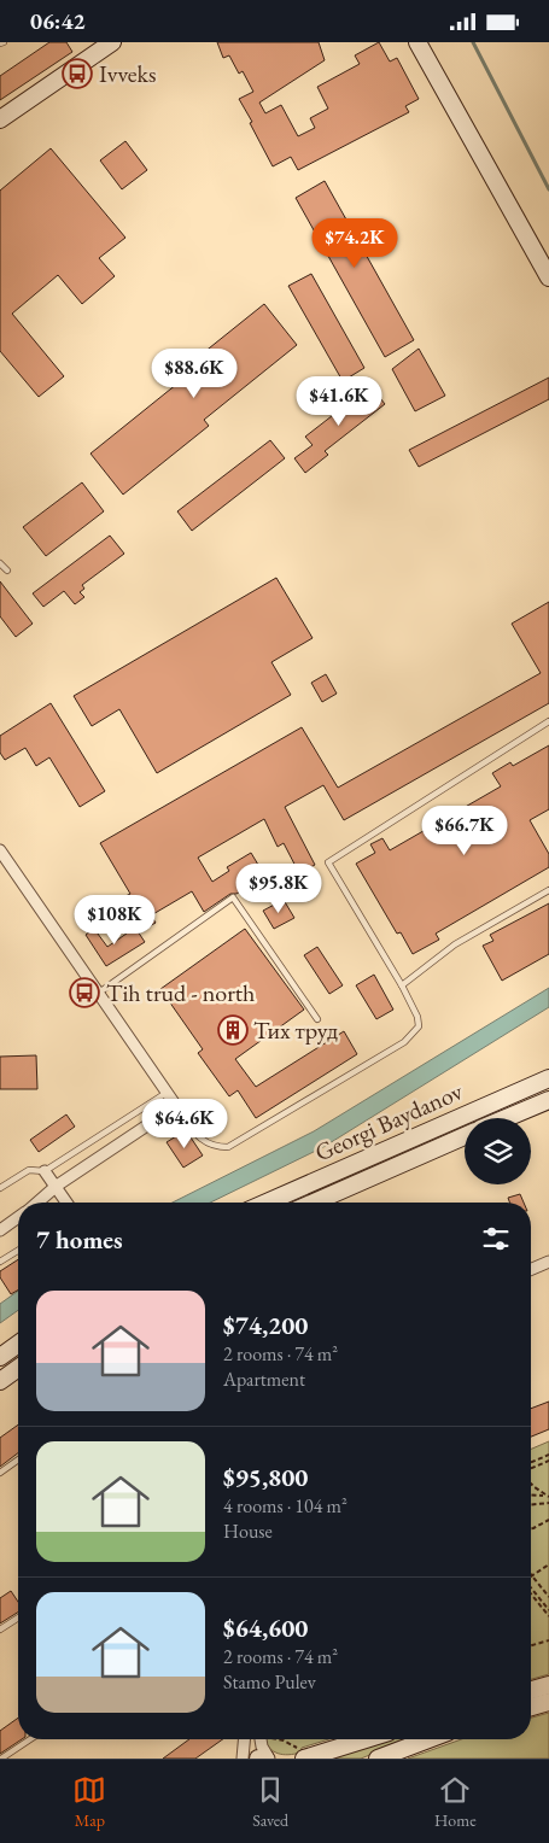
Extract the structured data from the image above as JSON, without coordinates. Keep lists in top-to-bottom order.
{
  "streets": {
    "main road": ["Georgi Baydanov"]
  },
  "places": {
    "bus stop": ["Ivveks", "Tih trud - north"],
    "building": ["Тих труд"]
  },
  "page": {
    "status": "06:42",
    "price": [
      "$74.2K",
      "$88.6K",
      "$41.6K",
      "$66.7K",
      "$95.8K",
      "$108K",
      "$64.6K"
    ],
    "heading": "7 homes",
    "list": [
      {
        "name": "$74,200",
        "note": "2 rooms · 74 m² · Apartment"
      },
      {
        "name": "$95,800",
        "note": "4 rooms · 104 m² · House"
      },
      {
        "name": "$64,600",
        "note": "2 rooms · 74 m² · Stamo Pulev"
      }
    ],
    "tabs": ["Map", "Saved", "Home"]
  }
}
